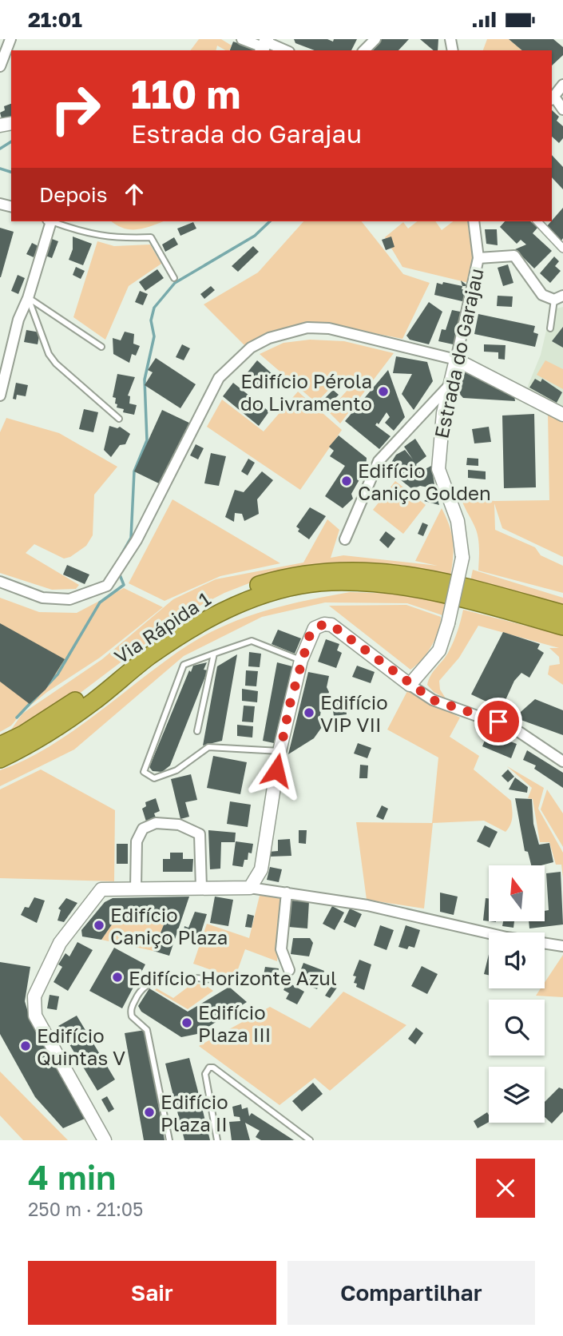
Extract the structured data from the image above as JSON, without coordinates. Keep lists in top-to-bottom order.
{
  "streets": {
    "highway": ["Via Rápida 1"],
    "street": ["Estrada do Garajau"]
  },
  "places": [
    "Edifício Pérola do Livramento",
    "Edifício Caniço Golden",
    "Edifício VIP VII",
    "Edifício Caniço Plaza",
    "Edifício Horizonte Azul",
    "Edifício Plaza III",
    "Edifício Quintas V",
    "Edifício Plaza II"
  ],
  "north": "top",
  "page": {
    "status": "21:01",
    "turn": ["110 m", "Estrada do Garajau"],
    "then": "Depois",
    "heading": ["4 min", "250 m · 21:05"],
    "buttons": ["Sair", "Compartilhar"]
  }
}
